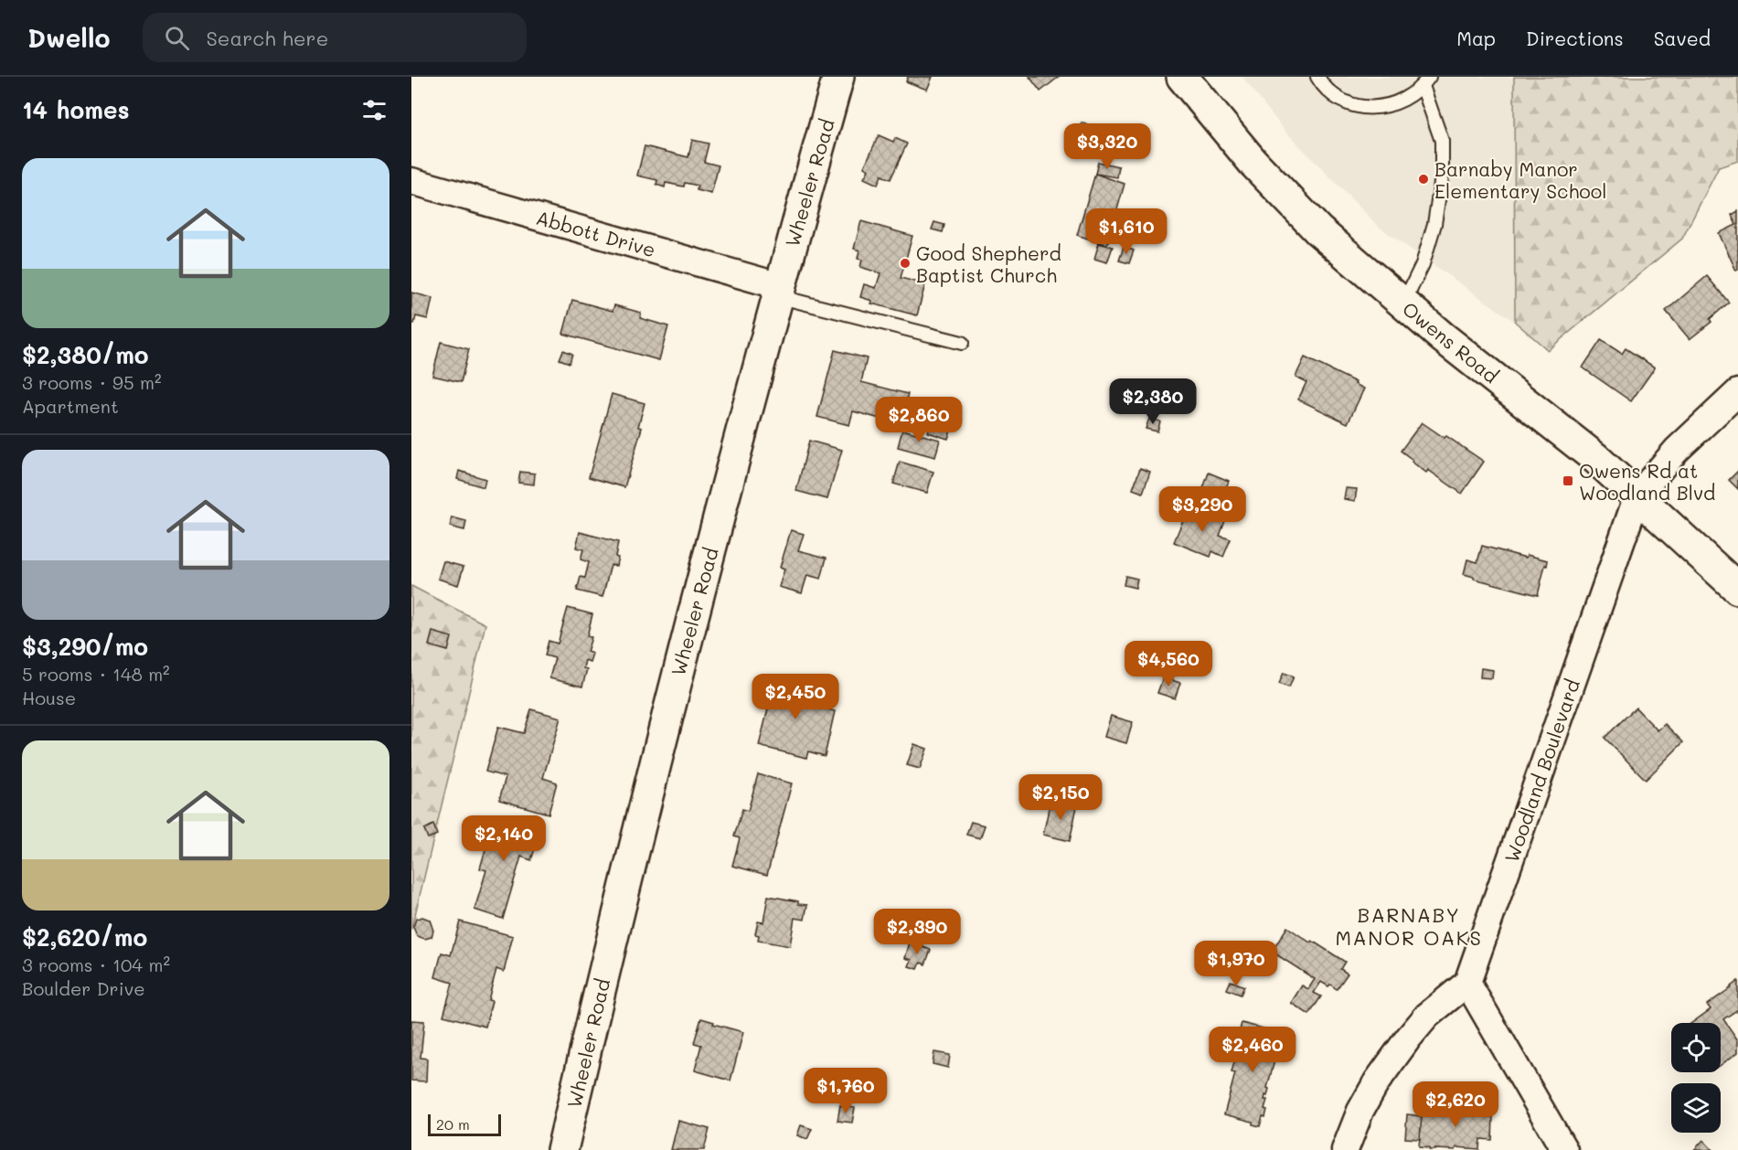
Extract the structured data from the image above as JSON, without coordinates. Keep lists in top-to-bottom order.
{
  "streets": {
    "main road": ["Wheeler Road", "Owens Road"],
    "street": ["Abbott Drive", "Woodland Boulevard"]
  },
  "crossings": [
    ["Wheeler Road", "Abbott Drive"],
    ["Owens Road", "Woodland Boulevard"]
  ],
  "districts": ["BARNABY MANOR OAKS"],
  "places": {
    "other": ["Barnaby Manor Elementary School", "Good Shepherd Baptist Church"],
    "transit": ["Owens Rd at Woodland Blvd"]
  },
  "scale_bar": "20 m",
  "page": {
    "header": "Dwello",
    "search": "Search here",
    "nav": ["Map", "Directions", "Saved"],
    "heading": "14 homes",
    "price": [
      "$3,320",
      "$1,610",
      "$2,380",
      "$2,860",
      "$3,290",
      "$4,560",
      "$2,450",
      "$2,150",
      "$2,140",
      "$2,390",
      "$1,970",
      "$2,460",
      "$1,760",
      "$2,620"
    ],
    "list": [
      {
        "name": "$2,380/mo",
        "note": "3 rooms · 95 m² · Apartment"
      },
      {
        "name": "$3,290/mo",
        "note": "5 rooms · 148 m² · House"
      },
      {
        "name": "$2,620/mo",
        "note": "3 rooms · 104 m² · Boulder Drive"
      }
    ],
    "scale": "20 m"
  }
}
